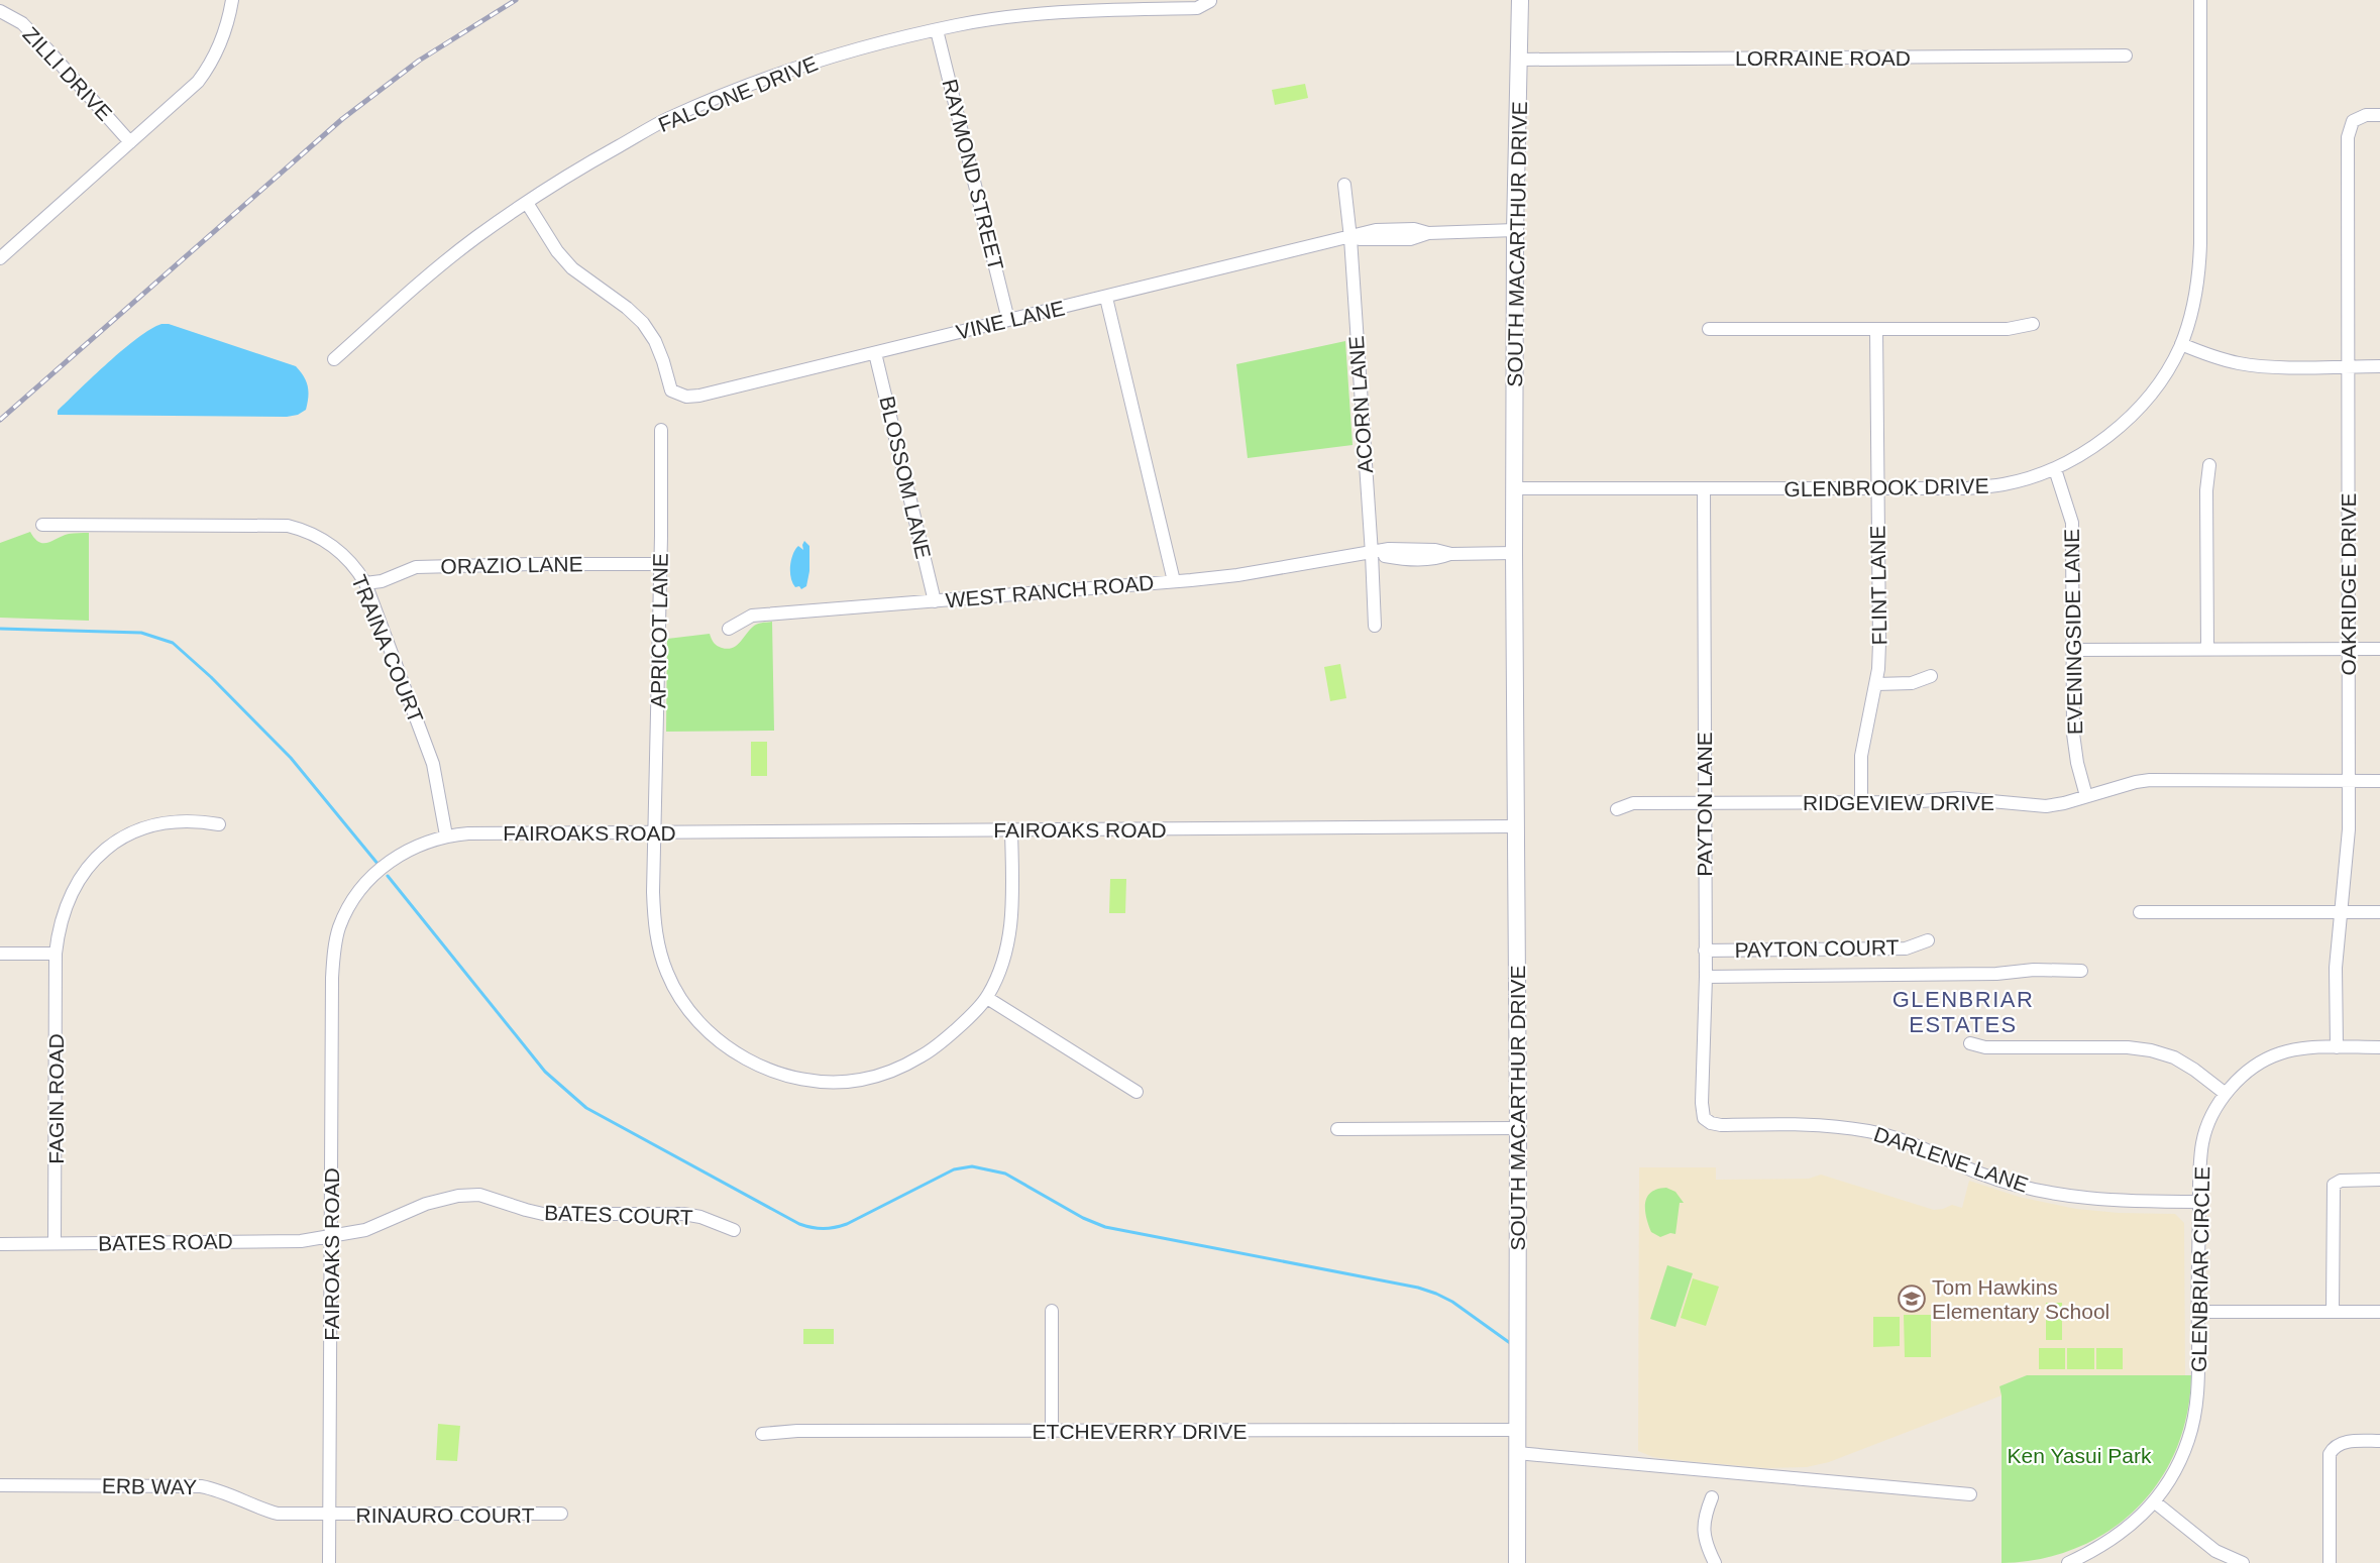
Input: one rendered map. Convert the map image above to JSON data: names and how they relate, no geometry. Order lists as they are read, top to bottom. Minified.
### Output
{"streets":{"street":["LORRAINE ROAD","ZILLI DRIVE","FALCONE DRIVE","RAYMOND STREET","SOUTH MACARTHUR DRIVE","VINE LANE","ACORN LANE","BLOSSOM LANE","GLENBROOK DRIVE","ORAZIO LANE","OAKRIDGE DRIVE","FLINT LANE","WEST RANCH ROAD","APRICOT LANE","EVENINGSIDE LANE","TRAINA COURT","RIDGEVIEW DRIVE","PAYTON LANE","FAIROAKS ROAD","PAYTON COURT","FAGIN ROAD","DARLENE LANE","BATES COURT","BATES ROAD","GLENBRIAR CIRCLE","ETCHEVERRY DRIVE","ERB WAY","RINAURO COURT"]},"crossings":[["LORRAINE ROAD","SOUTH MACARTHUR DRIVE"],["FALCONE DRIVE","RAYMOND STREET"],["FALCONE DRIVE","VINE LANE"],["RAYMOND STREET","VINE LANE"],["SOUTH MACARTHUR DRIVE","VINE LANE"],["SOUTH MACARTHUR DRIVE","GLENBROOK DRIVE"],["SOUTH MACARTHUR DRIVE","WEST RANCH ROAD"],["SOUTH MACARTHUR DRIVE","FAIROAKS ROAD"],["SOUTH MACARTHUR DRIVE","ETCHEVERRY DRIVE"],["VINE LANE","ACORN LANE"],["VINE LANE","BLOSSOM LANE"],["ACORN LANE","WEST RANCH ROAD"],["BLOSSOM LANE","WEST RANCH ROAD"],["GLENBROOK DRIVE","FLINT LANE"],["GLENBROOK DRIVE","EVENINGSIDE LANE"],["GLENBROOK DRIVE","PAYTON LANE"],["ORAZIO LANE","APRICOT LANE"],["ORAZIO LANE","TRAINA COURT"],["OAKRIDGE DRIVE","RIDGEVIEW DRIVE"],["OAKRIDGE DRIVE","GLENBRIAR CIRCLE"],["FLINT LANE","RIDGEVIEW DRIVE"],["APRICOT LANE","FAIROAKS ROAD"],["EVENINGSIDE LANE","RIDGEVIEW DRIVE"],["TRAINA COURT","FAIROAKS ROAD"],["RIDGEVIEW DRIVE","PAYTON LANE"],["PAYTON LANE","PAYTON COURT"],["PAYTON LANE","DARLENE LANE"],["FAIROAKS ROAD","BATES COURT"],["FAIROAKS ROAD","BATES ROAD"],["FAIROAKS ROAD","ERB WAY"],["FAIROAKS ROAD","RINAURO COURT"],["FAGIN ROAD","BATES ROAD"],["DARLENE LANE","GLENBRIAR CIRCLE"],["BATES COURT","BATES ROAD"],["ERB WAY","RINAURO COURT"]],"districts":["GLENBRIAR ESTATES"],"parks":["Ken Yasui Park"],"places":{"school or university":["Tom Hawkins Elementary School"]}}
